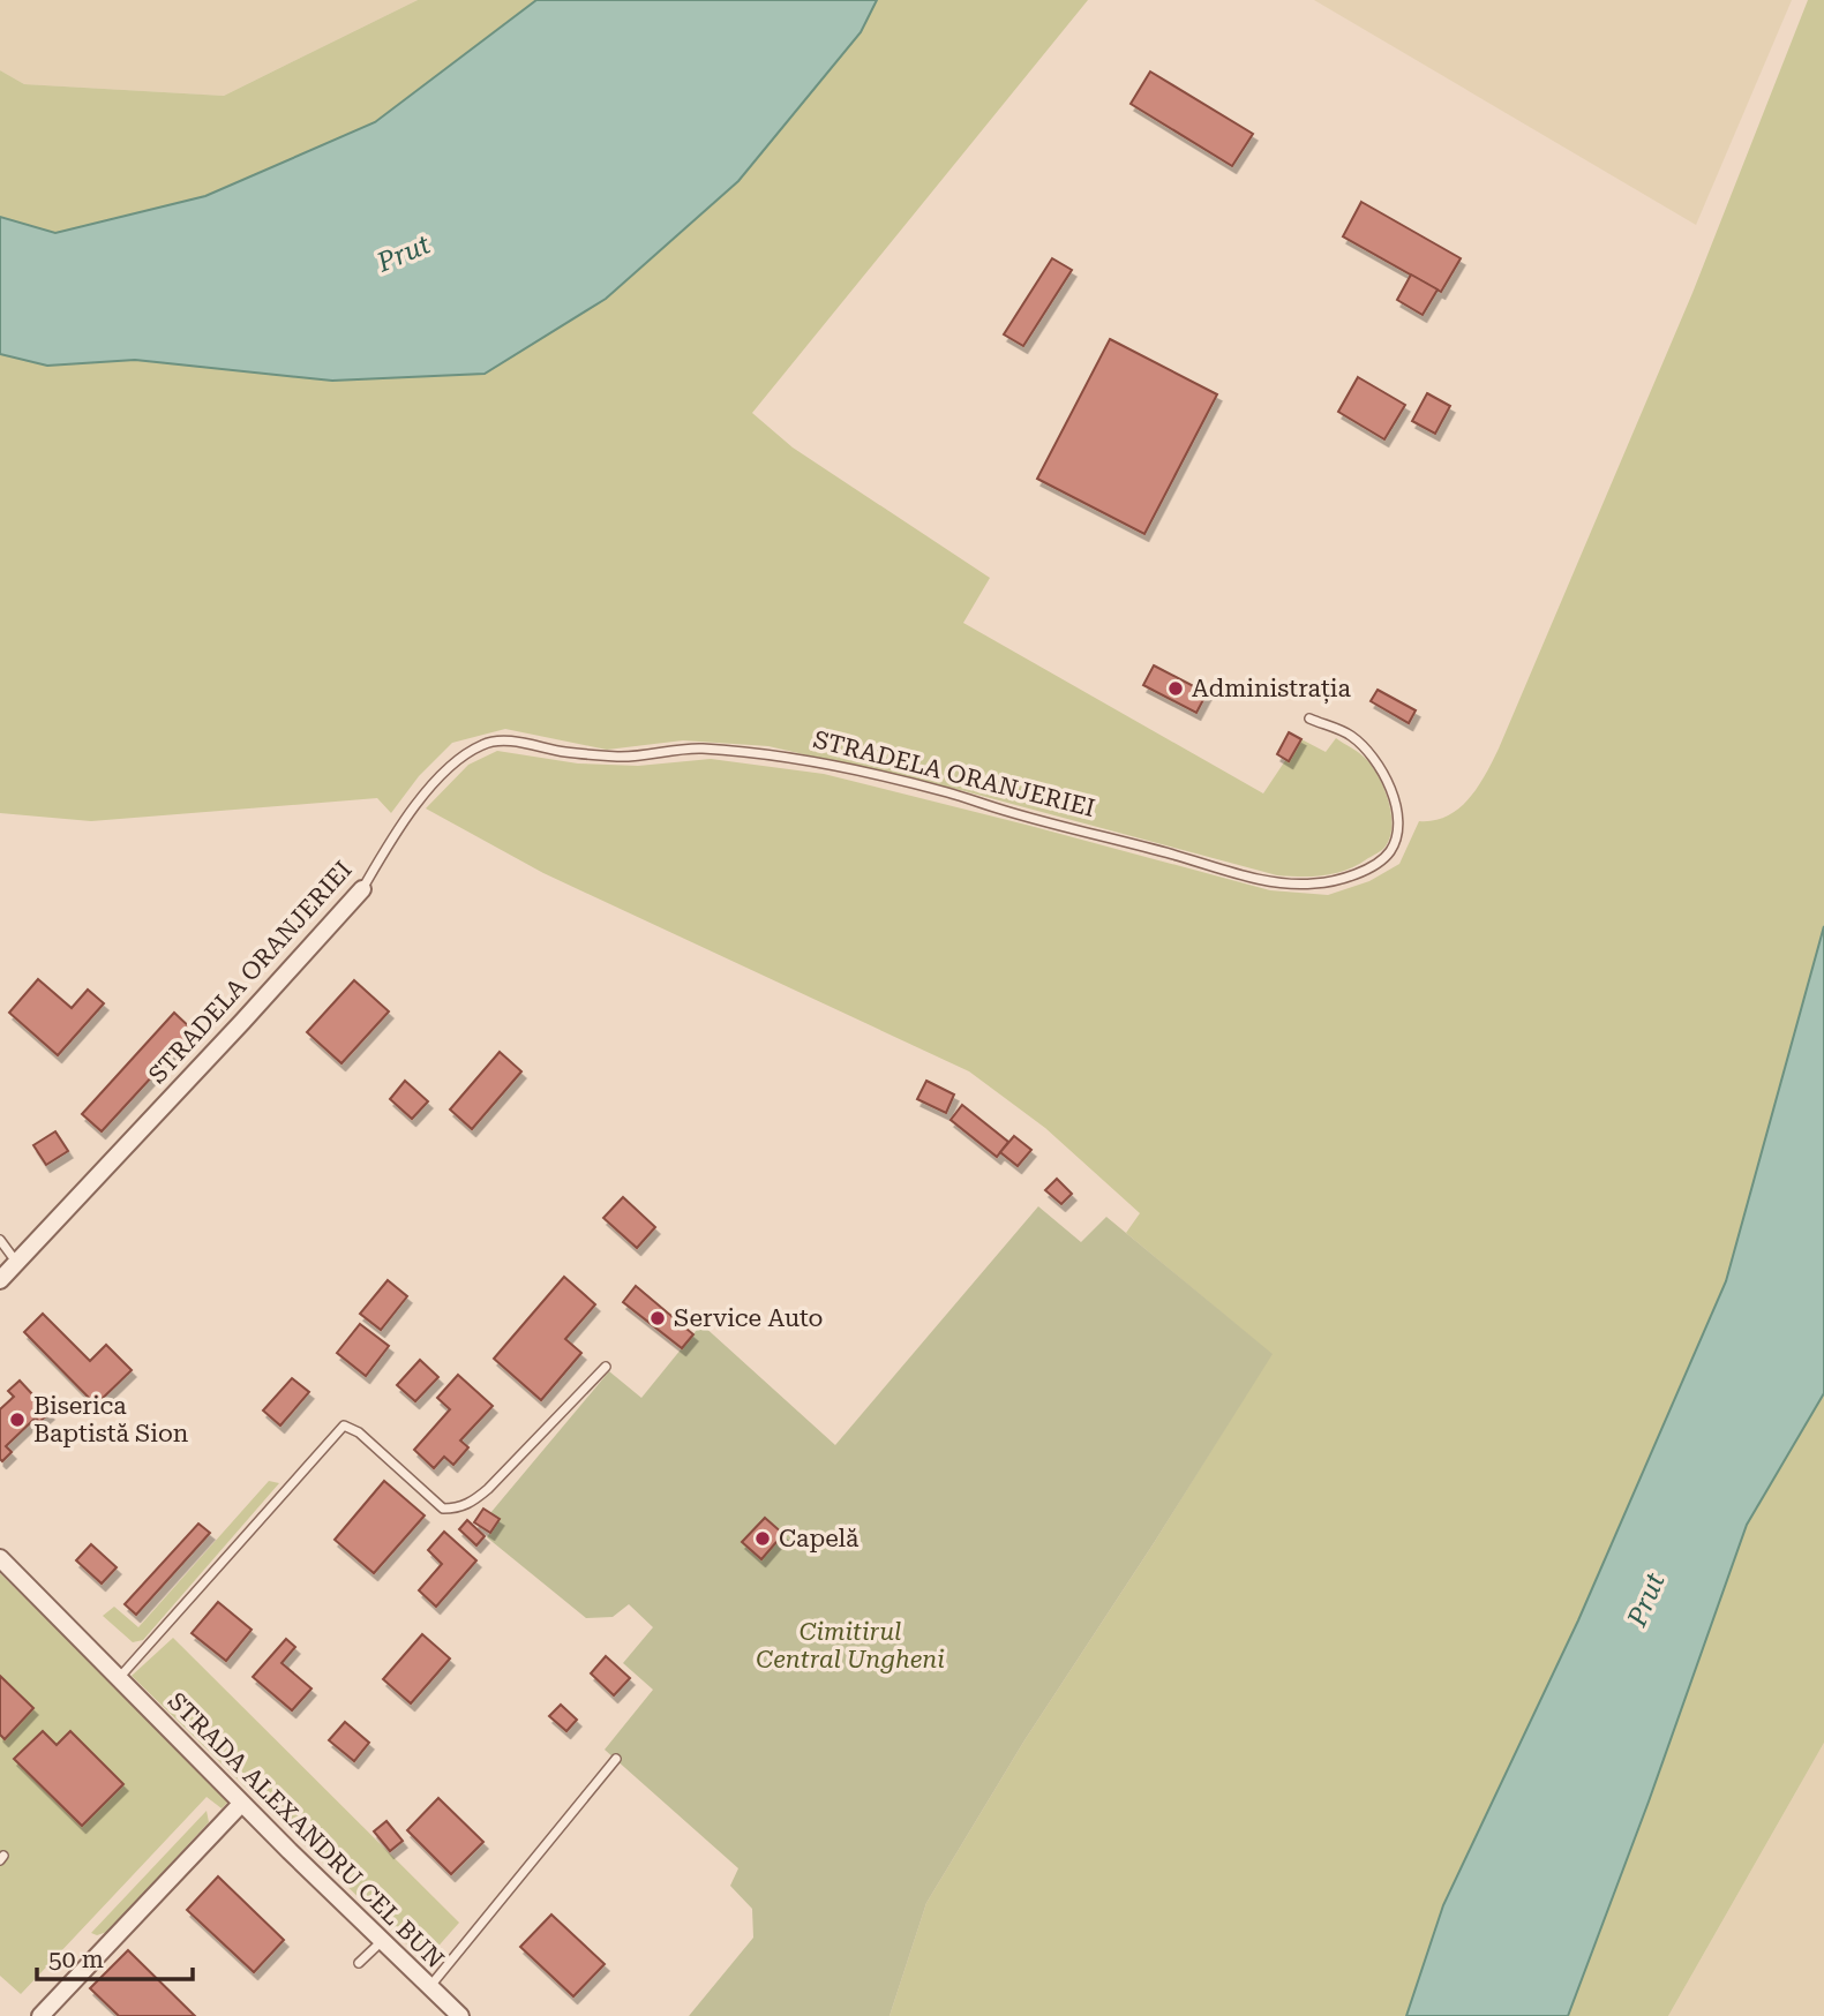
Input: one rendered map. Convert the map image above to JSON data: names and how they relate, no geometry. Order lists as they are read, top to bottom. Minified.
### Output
{"streets":{"street":["STRADELA ORANJERIEI","STRADA ALEXANDRU CEL BUN"]},"water":["Prut"],"parks":["Cimitirul Central Ungheni"],"places":["Administrația","Service Auto","Biserica Baptistă Sion","Capelă"],"scale_bar":"50 m"}
